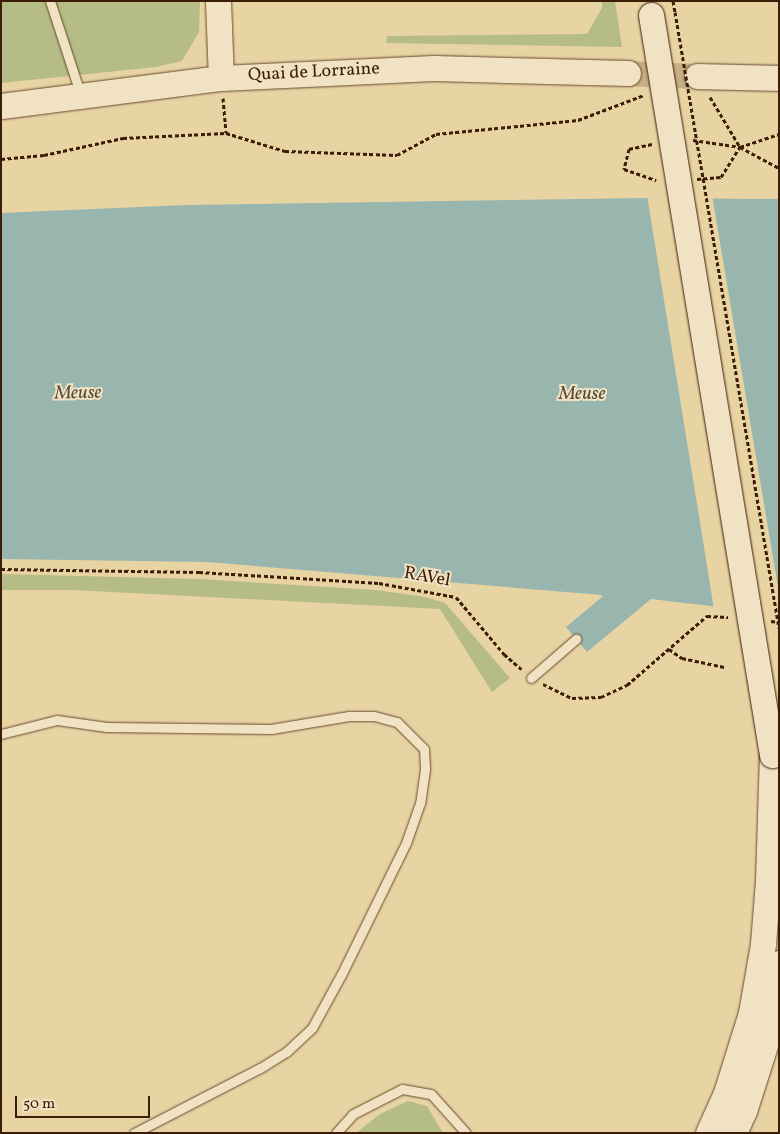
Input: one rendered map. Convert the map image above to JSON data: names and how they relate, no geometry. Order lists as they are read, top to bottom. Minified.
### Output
{"streets":{"main road":["Quai de Lorraine"],"path":["RAVel"]},"water":["Meuse"],"scale_bar":"50 m"}
